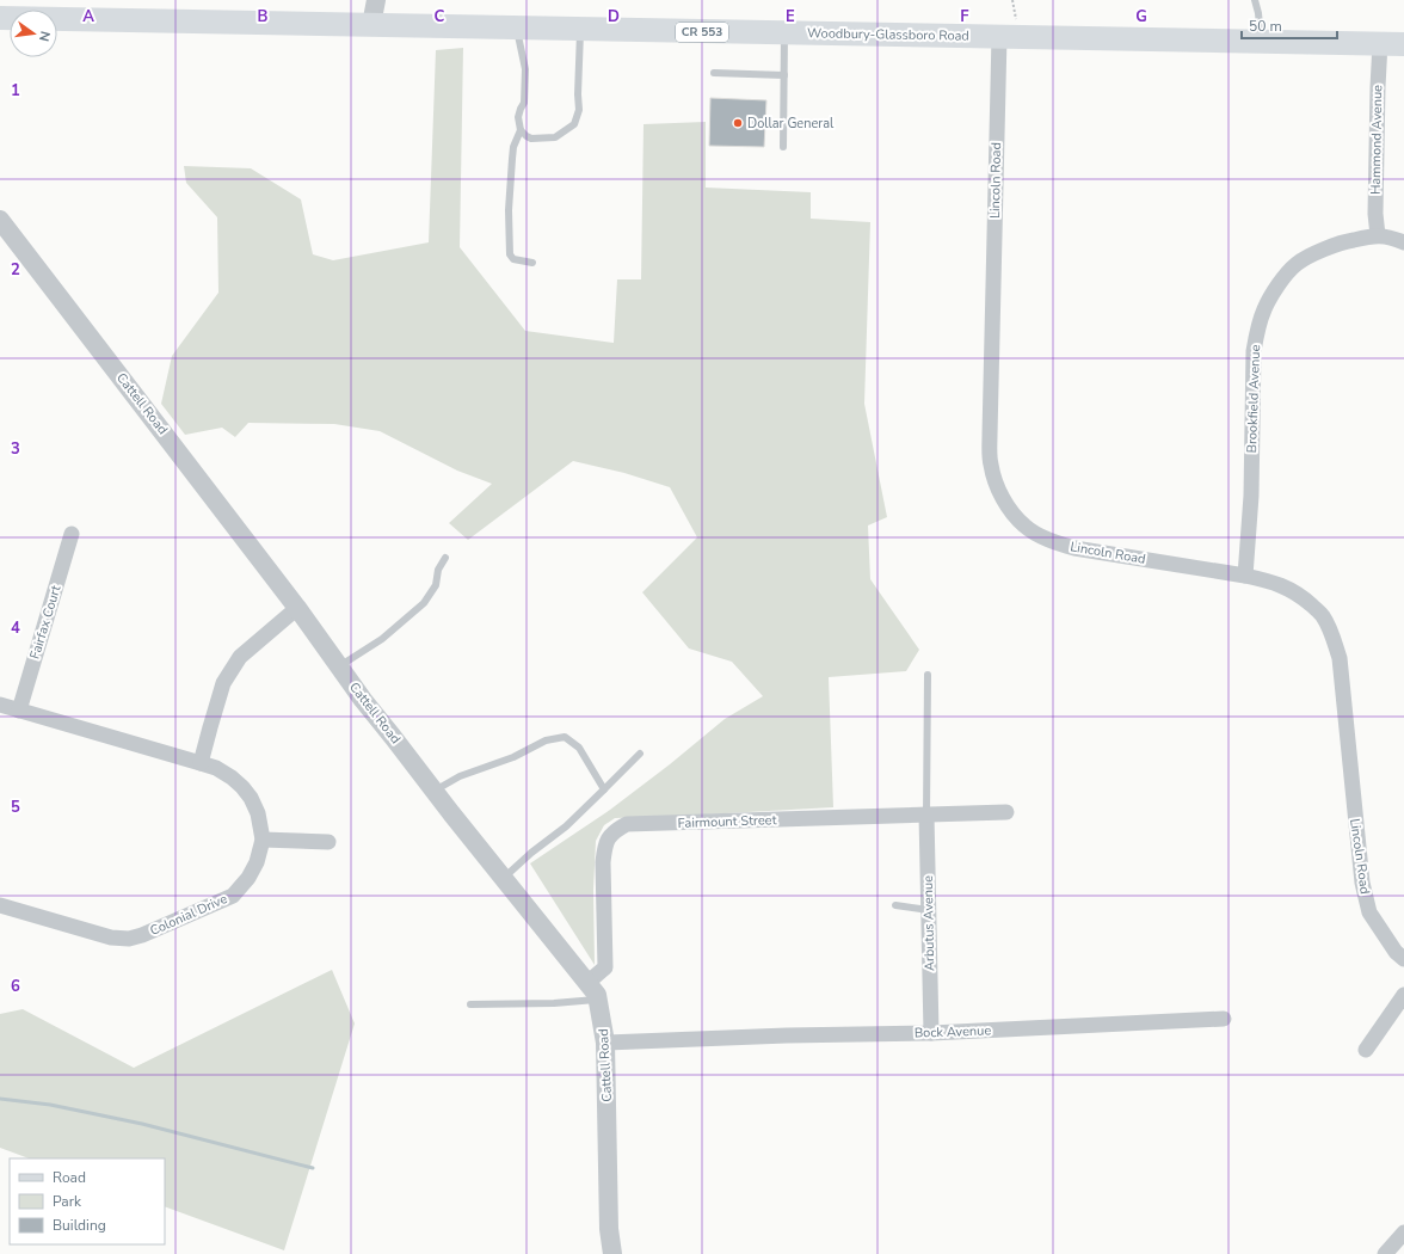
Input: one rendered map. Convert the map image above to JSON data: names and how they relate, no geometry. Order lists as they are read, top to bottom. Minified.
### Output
{"streets":{"main road":["CR 553","Woodbury-Glassboro Road"],"street":["Hammond Avenue","Lincoln Road","Brookfield Avenue","Cattell Road","Fairfax Court","Fairmount Street","Colonial Drive","Arbutus Avenue","Bock Avenue"]},"crossings":[["Woodbury-Glassboro Road","Hammond Avenue"],["Woodbury-Glassboro Road","Lincoln Road"],["Hammond Avenue","Brookfield Avenue"],["Lincoln Road","Brookfield Avenue"],["Cattell Road","Fairmount Street"],["Cattell Road","Bock Avenue"],["Fairfax Court","Colonial Drive"],["Fairmount Street","Arbutus Avenue"],["Arbutus Avenue","Bock Avenue"]],"places":["Dollar General"],"legend":["Road","Park","Building"],"scale_bar":"50 m","north":"right","grid":{"columns":["A","B","C","D","E","F","G"],"rows":["1","2","3","4","5","6"]}}
